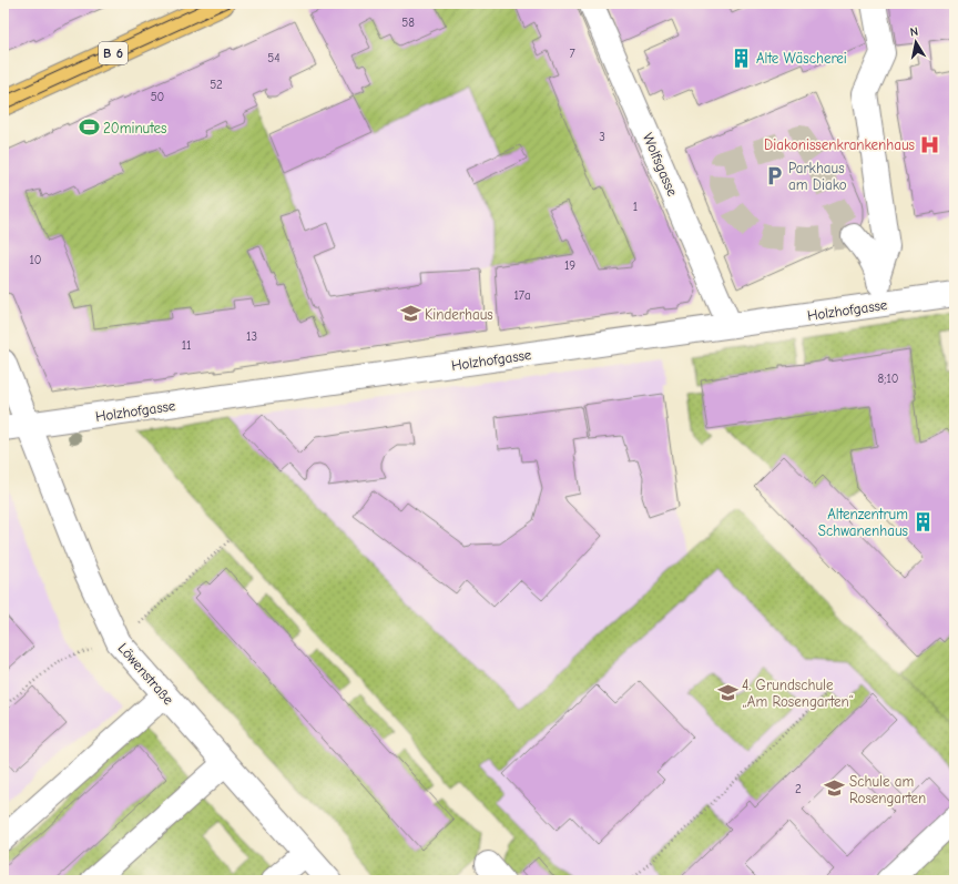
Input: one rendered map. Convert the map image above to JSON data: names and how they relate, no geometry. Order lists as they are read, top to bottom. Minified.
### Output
{"streets":{"main road":["B 6"],"street":["Wolfsgasse","Holzhofgasse","Löwenstraße"]},"crossings":[["Wolfsgasse","Holzhofgasse"],["Holzhofgasse","Löwenstraße"]],"places":{"building":["Alte Wäscherei","Altenzentrum Schwanenhaus"],"sports":["20minutes"],"hospital":["Diakonissenkrankenhaus"],"parking":["Parkhaus am Diako"],"school or university":["Kinderhaus","4. Grundschule „Am Rosengarten“","Schule am Rosengarten"]},"house_numbers":["58","7","54","52","50","3","1","10","19","17a","13","11","8;10","2"],"north":"top"}
